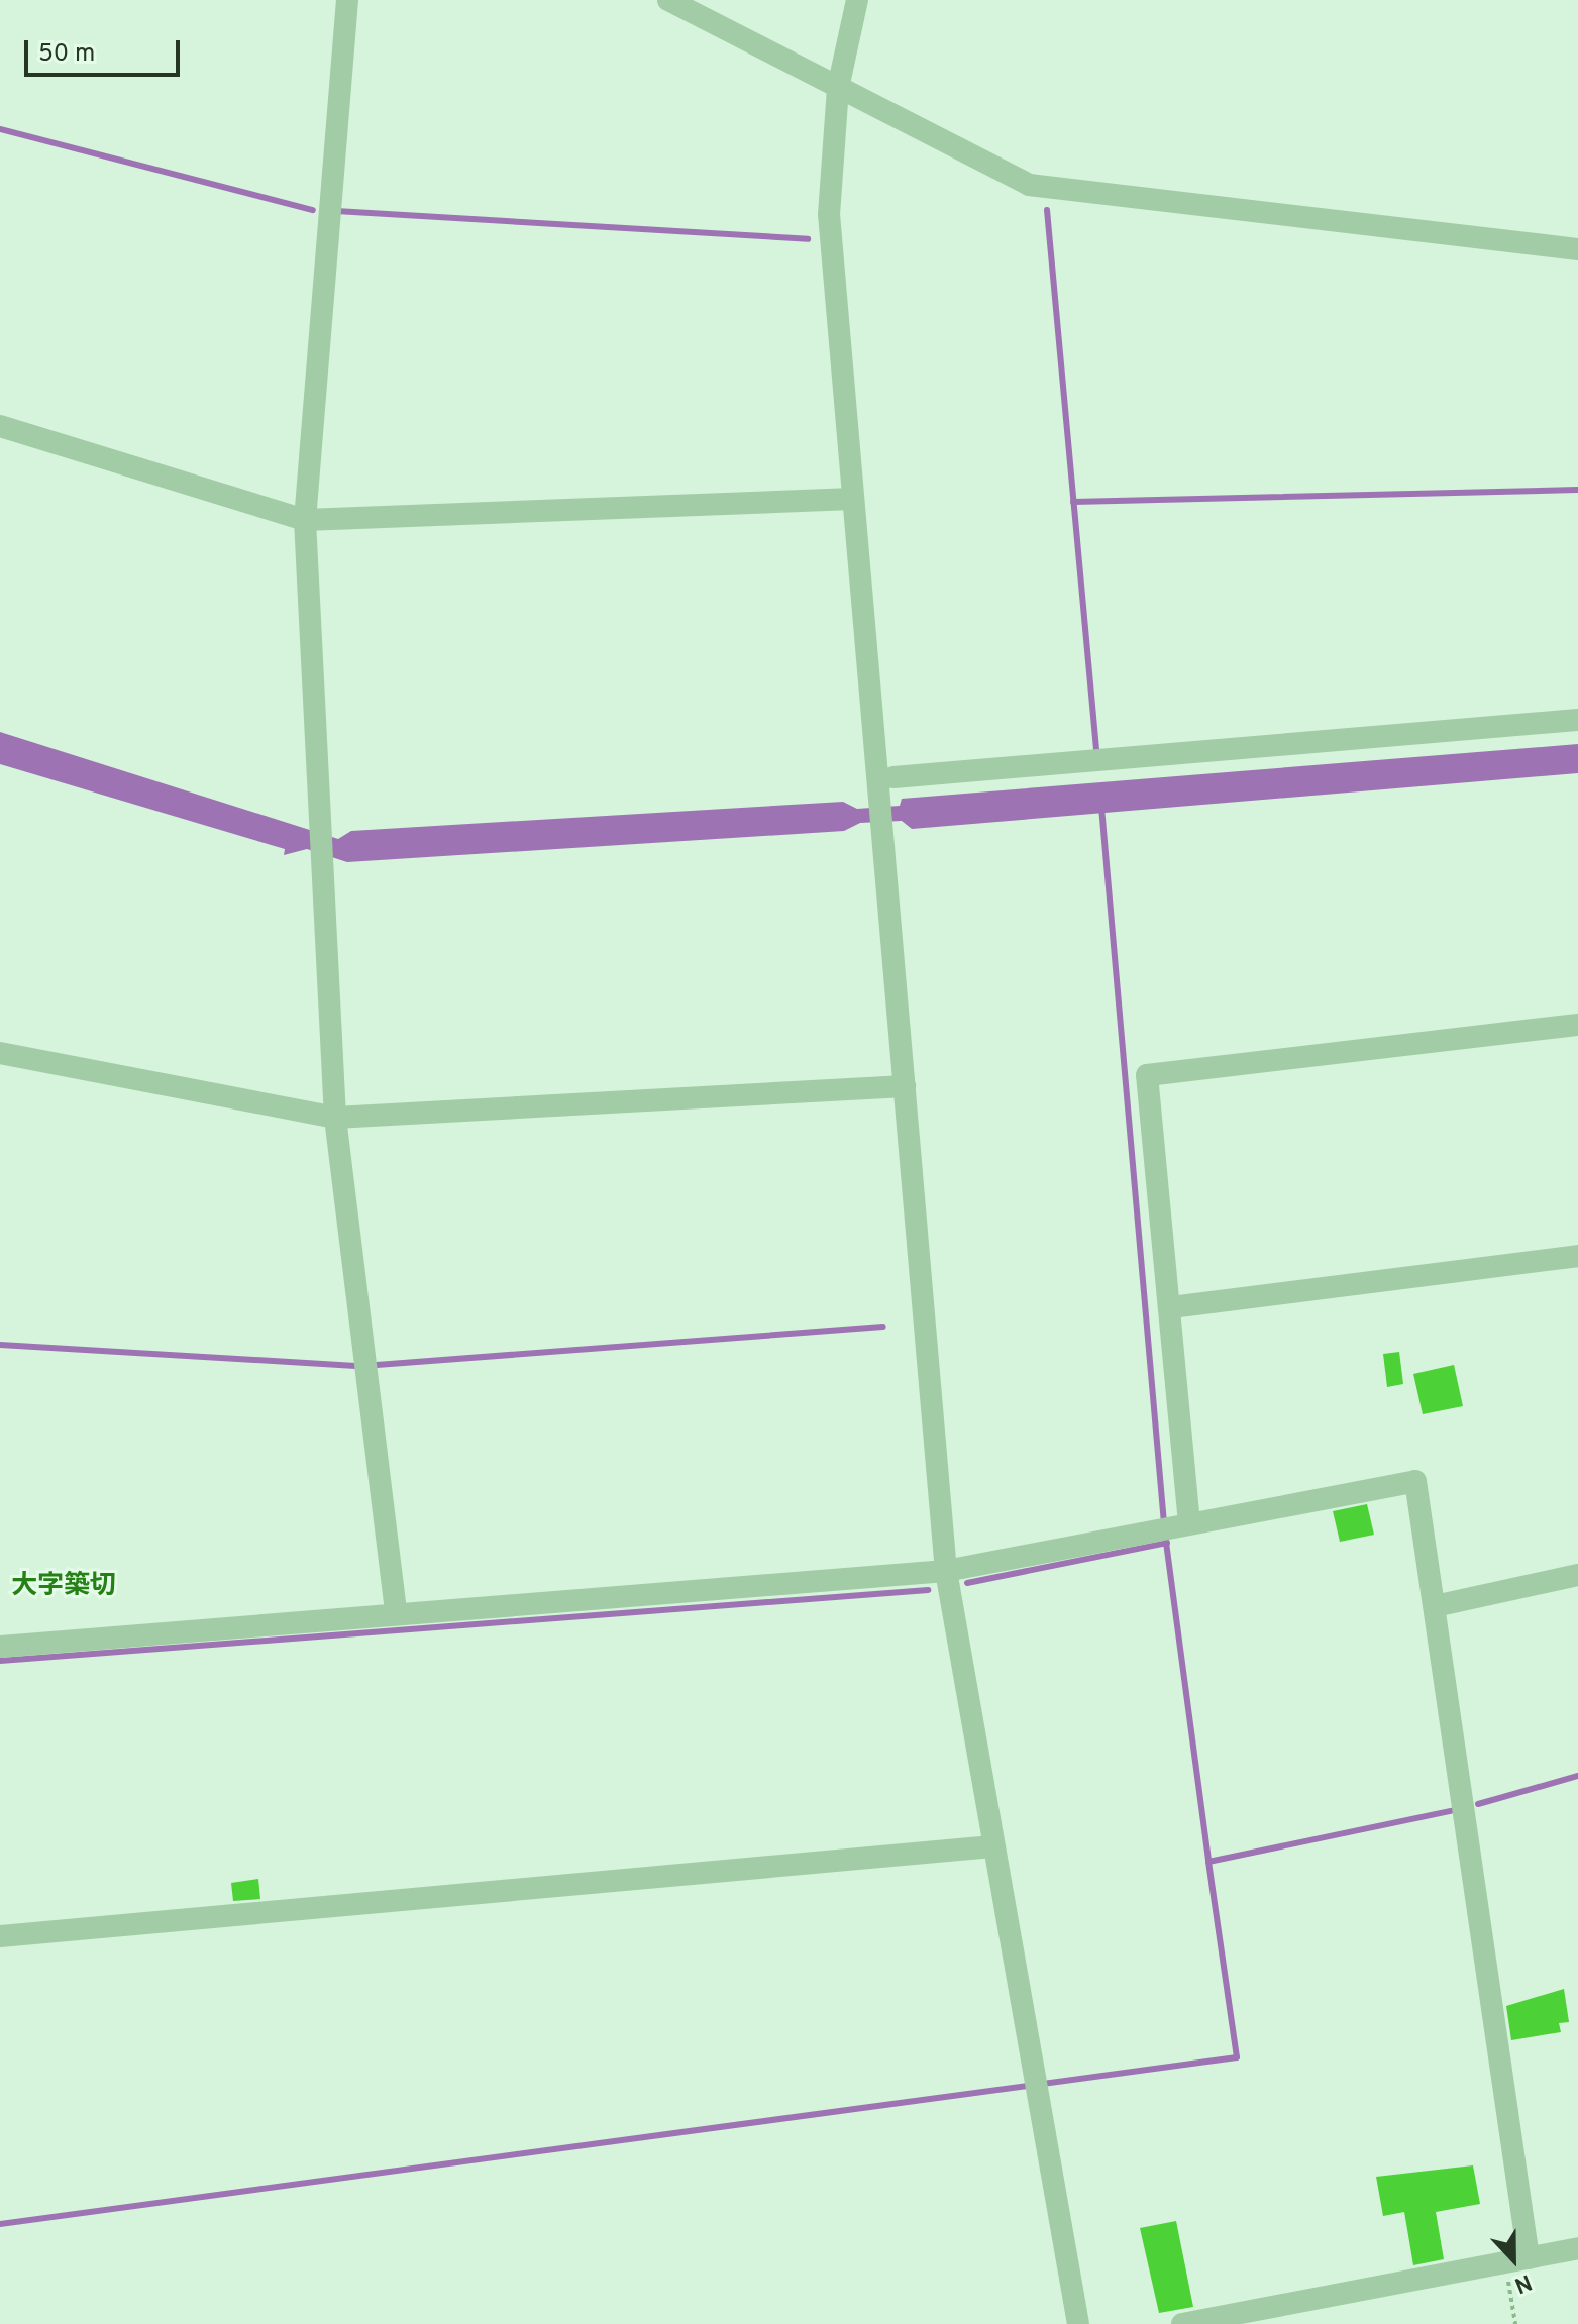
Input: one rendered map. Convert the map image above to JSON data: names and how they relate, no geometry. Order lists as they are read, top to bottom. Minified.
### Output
{"districts":["大字築切"],"scale_bar":"50 m","north":"bottom"}
